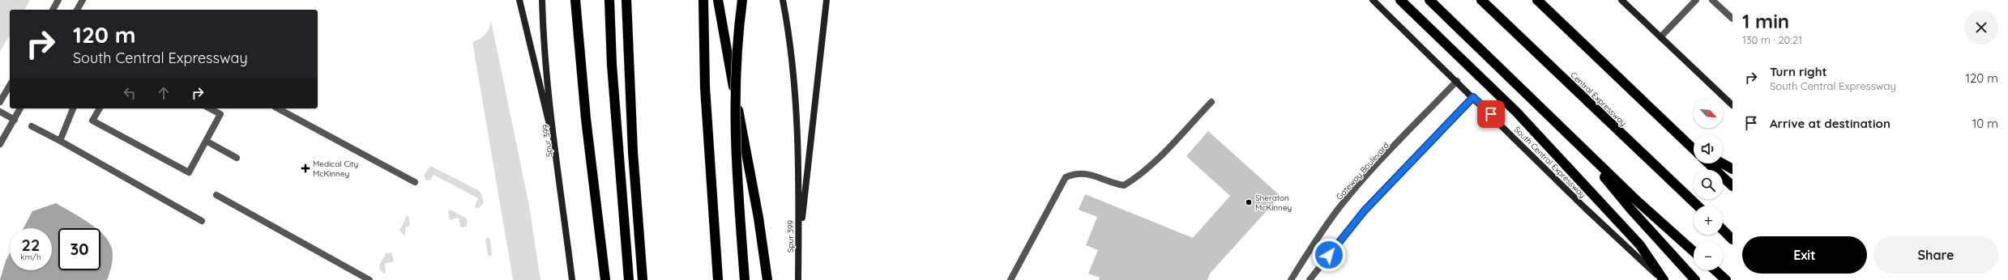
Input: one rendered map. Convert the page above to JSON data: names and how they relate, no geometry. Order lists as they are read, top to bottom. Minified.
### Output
{"streets":{"highway":["Central Expressway"],"main road":["Spur 399","South Central Expressway"],"street":["Gateway Boulevard"]},"crossings":[["South Central Expressway","Gateway Boulevard"]],"places":{"health":["Medical City McKinney"],"other":["Sheraton McKinney"]},"north":"bottom right","page":{"heading":["1 min","130 m · 20:21"],"turn":["120 m","South Central Expressway"],"list":[{"name":"Turn right","note":"South Central Expressway","value":"120 m"},{"name":"Arrive at destination","value":"10 m"}],"map_buttons":["+","−"],"speed":"22 km/h","limit":"30","buttons":["Exit","Share"]}}
